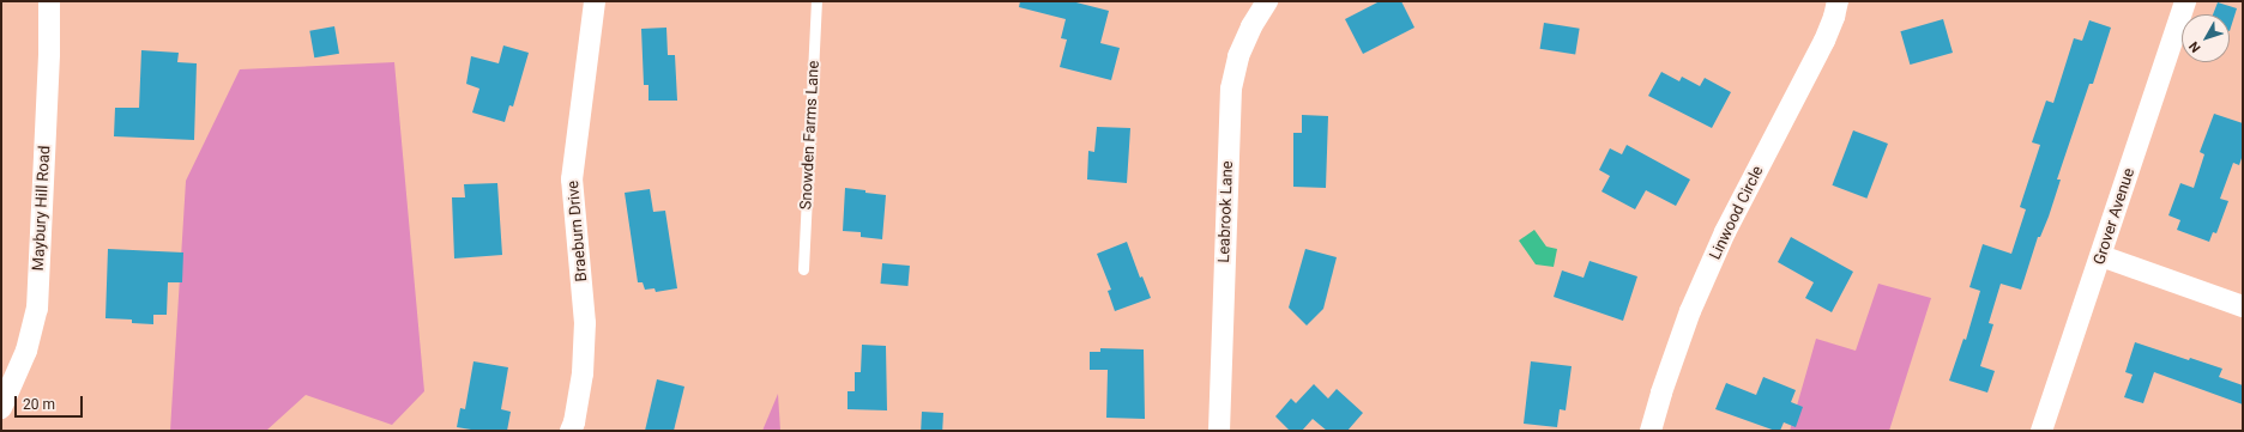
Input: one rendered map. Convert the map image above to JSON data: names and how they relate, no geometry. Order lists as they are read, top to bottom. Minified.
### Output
{"streets":{"street":["Maybury Hill Road","Leabrook Lane","Linwood Circle","Grover Avenue","Braeburn Drive"],"lane":["Snowden Farms Lane"]},"scale_bar":"20 m","north":"bottom left"}
